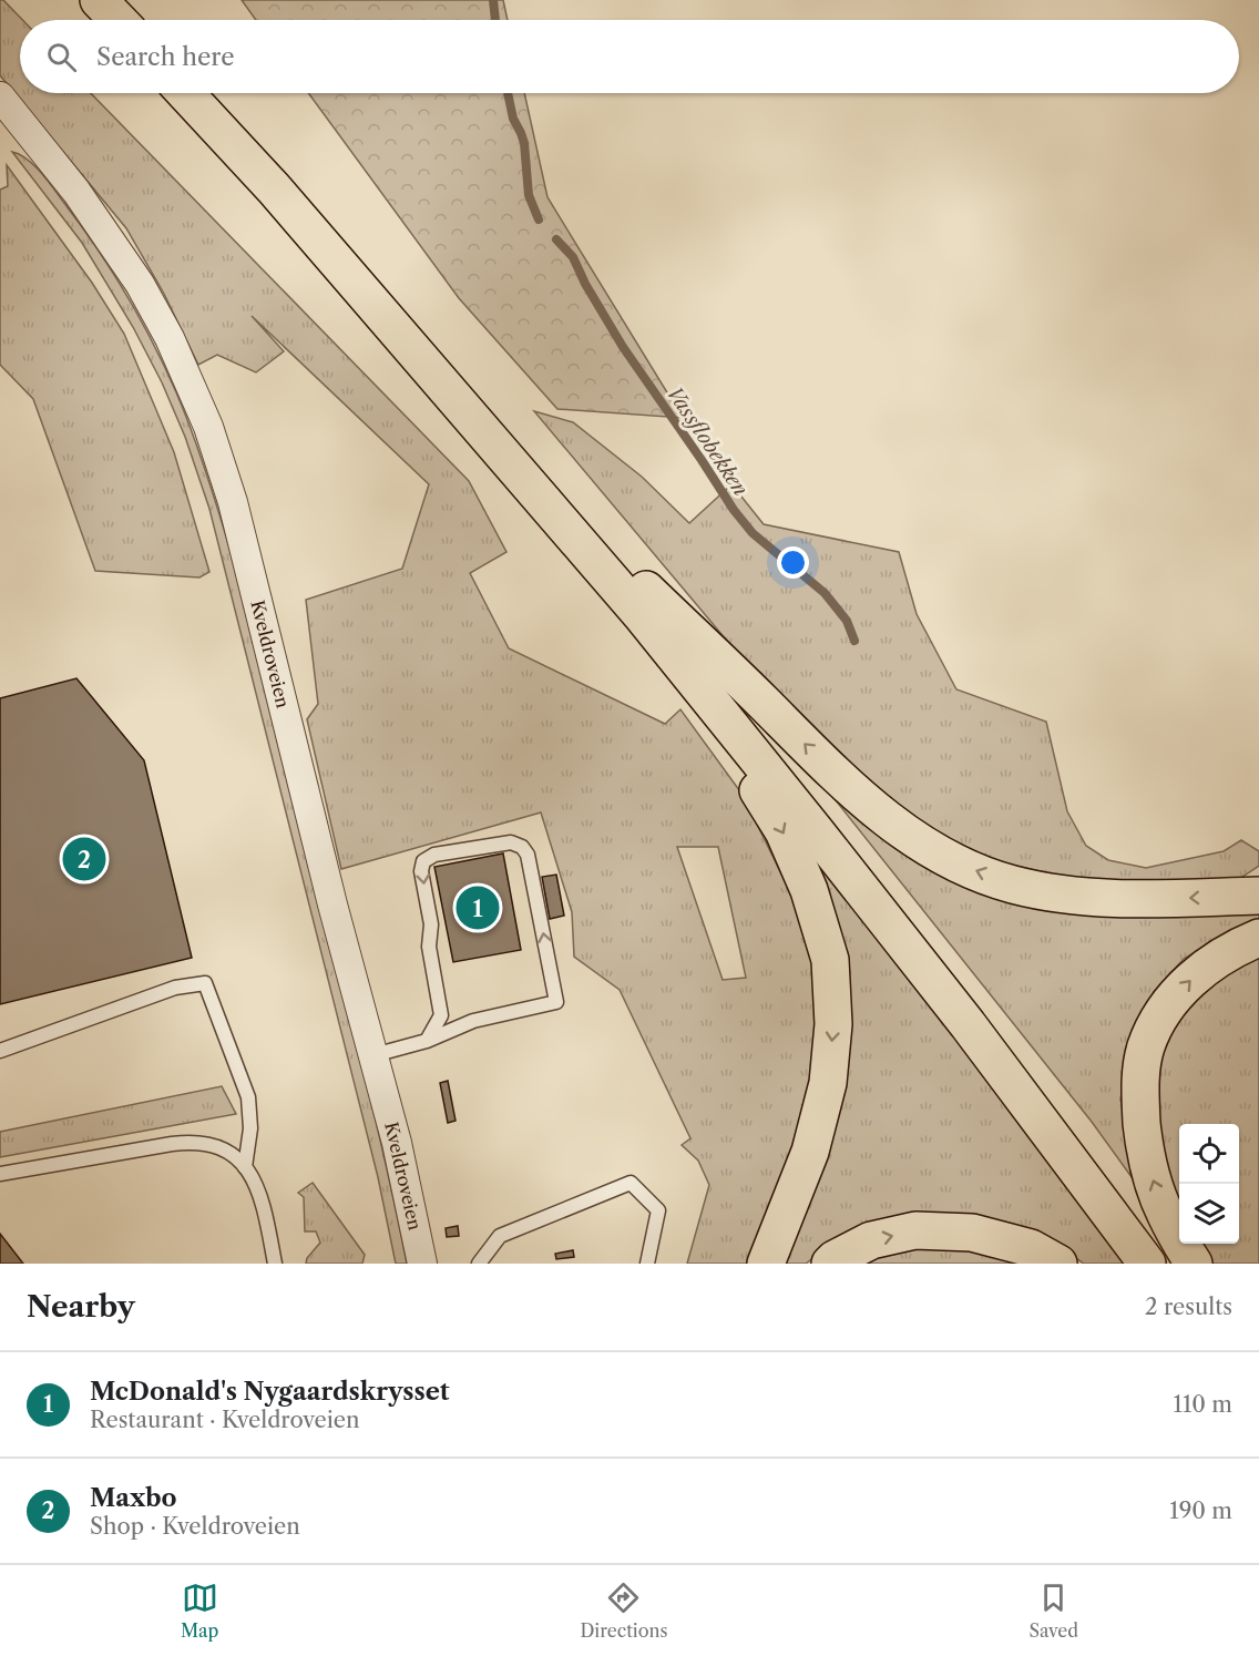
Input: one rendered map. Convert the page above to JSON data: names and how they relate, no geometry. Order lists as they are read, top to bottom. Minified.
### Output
{"streets":{"street":["Kveldroveien"]},"water":["Vassflobekken"],"page":{"search":"Search here","pins":["2","1"],"heading":["Nearby","2 results"],"list":[{"mark":"1","name":"McDonald's Nygaardskrysset","note":"Restaurant · Kveldroveien","value":"110 m"},{"mark":"2","name":"Maxbo","note":"Shop · Kveldroveien","value":"190 m"}],"nav":["Map","Directions","Saved"]}}
